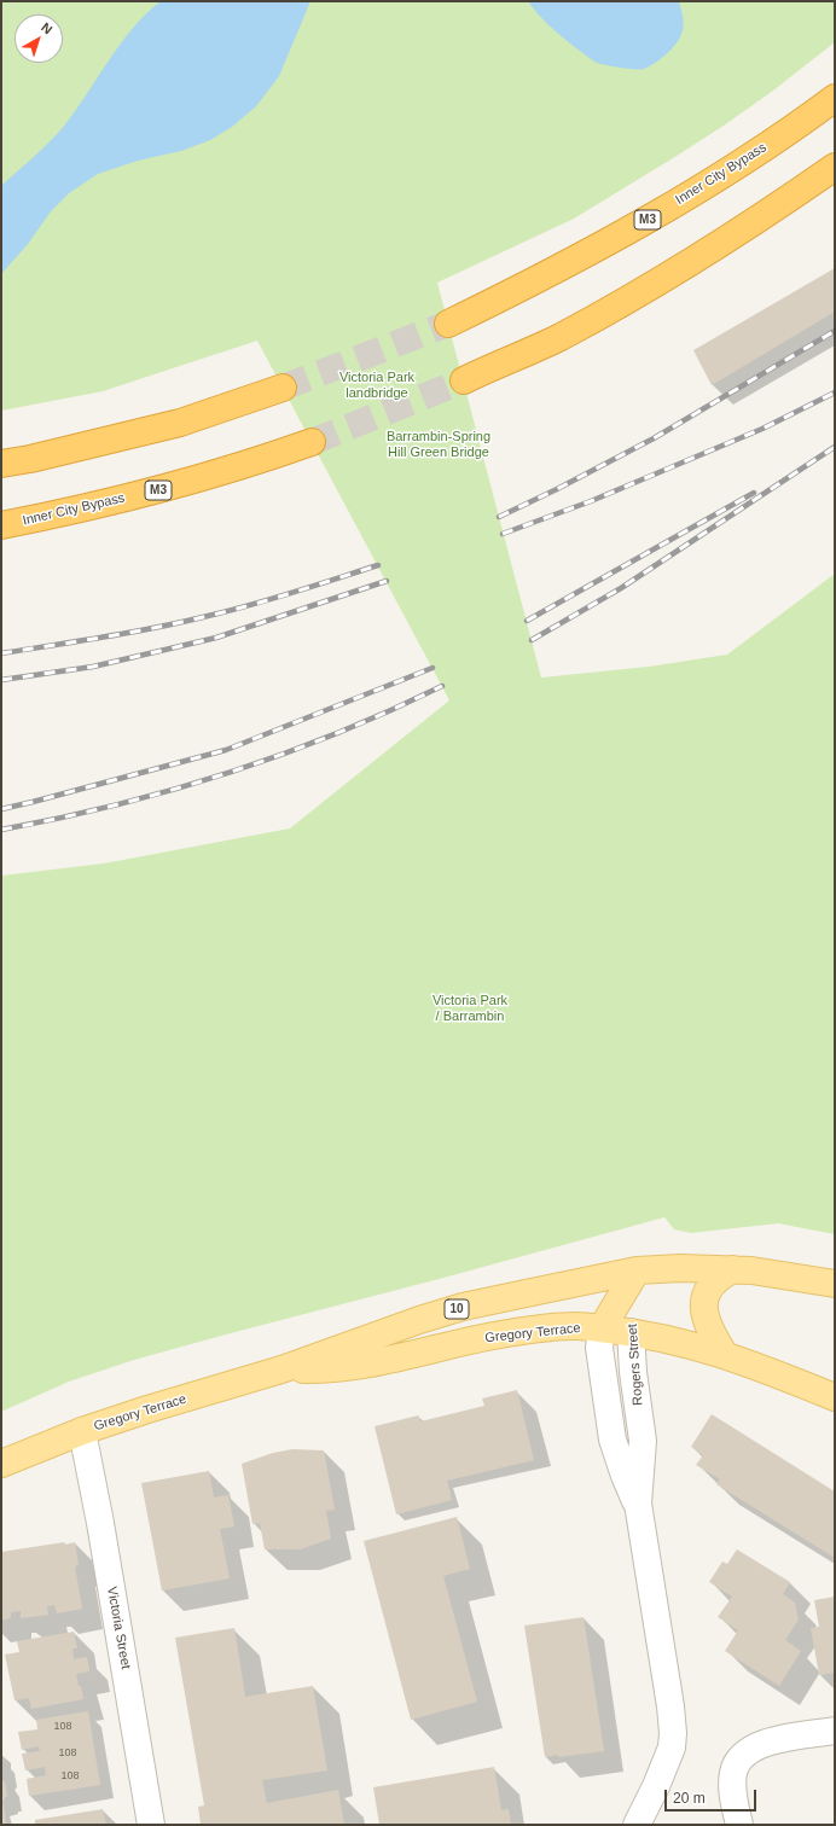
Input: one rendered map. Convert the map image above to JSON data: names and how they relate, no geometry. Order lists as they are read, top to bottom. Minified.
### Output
{"streets":{"highway":["Inner City Bypass","M3"],"main road":["10","Gregory Terrace","Rogers Street"],"street":["Victoria Street"]},"crossings":[["Gregory Terrace","Rogers Street"],["Gregory Terrace","Victoria Street"]],"parks":["Victoria Park landbridge","Barrambin-Spring Hill Green Bridge","Victoria Park / Barrambin"],"house_numbers":["108","108","108"],"scale_bar":"20 m","north":"top right"}
